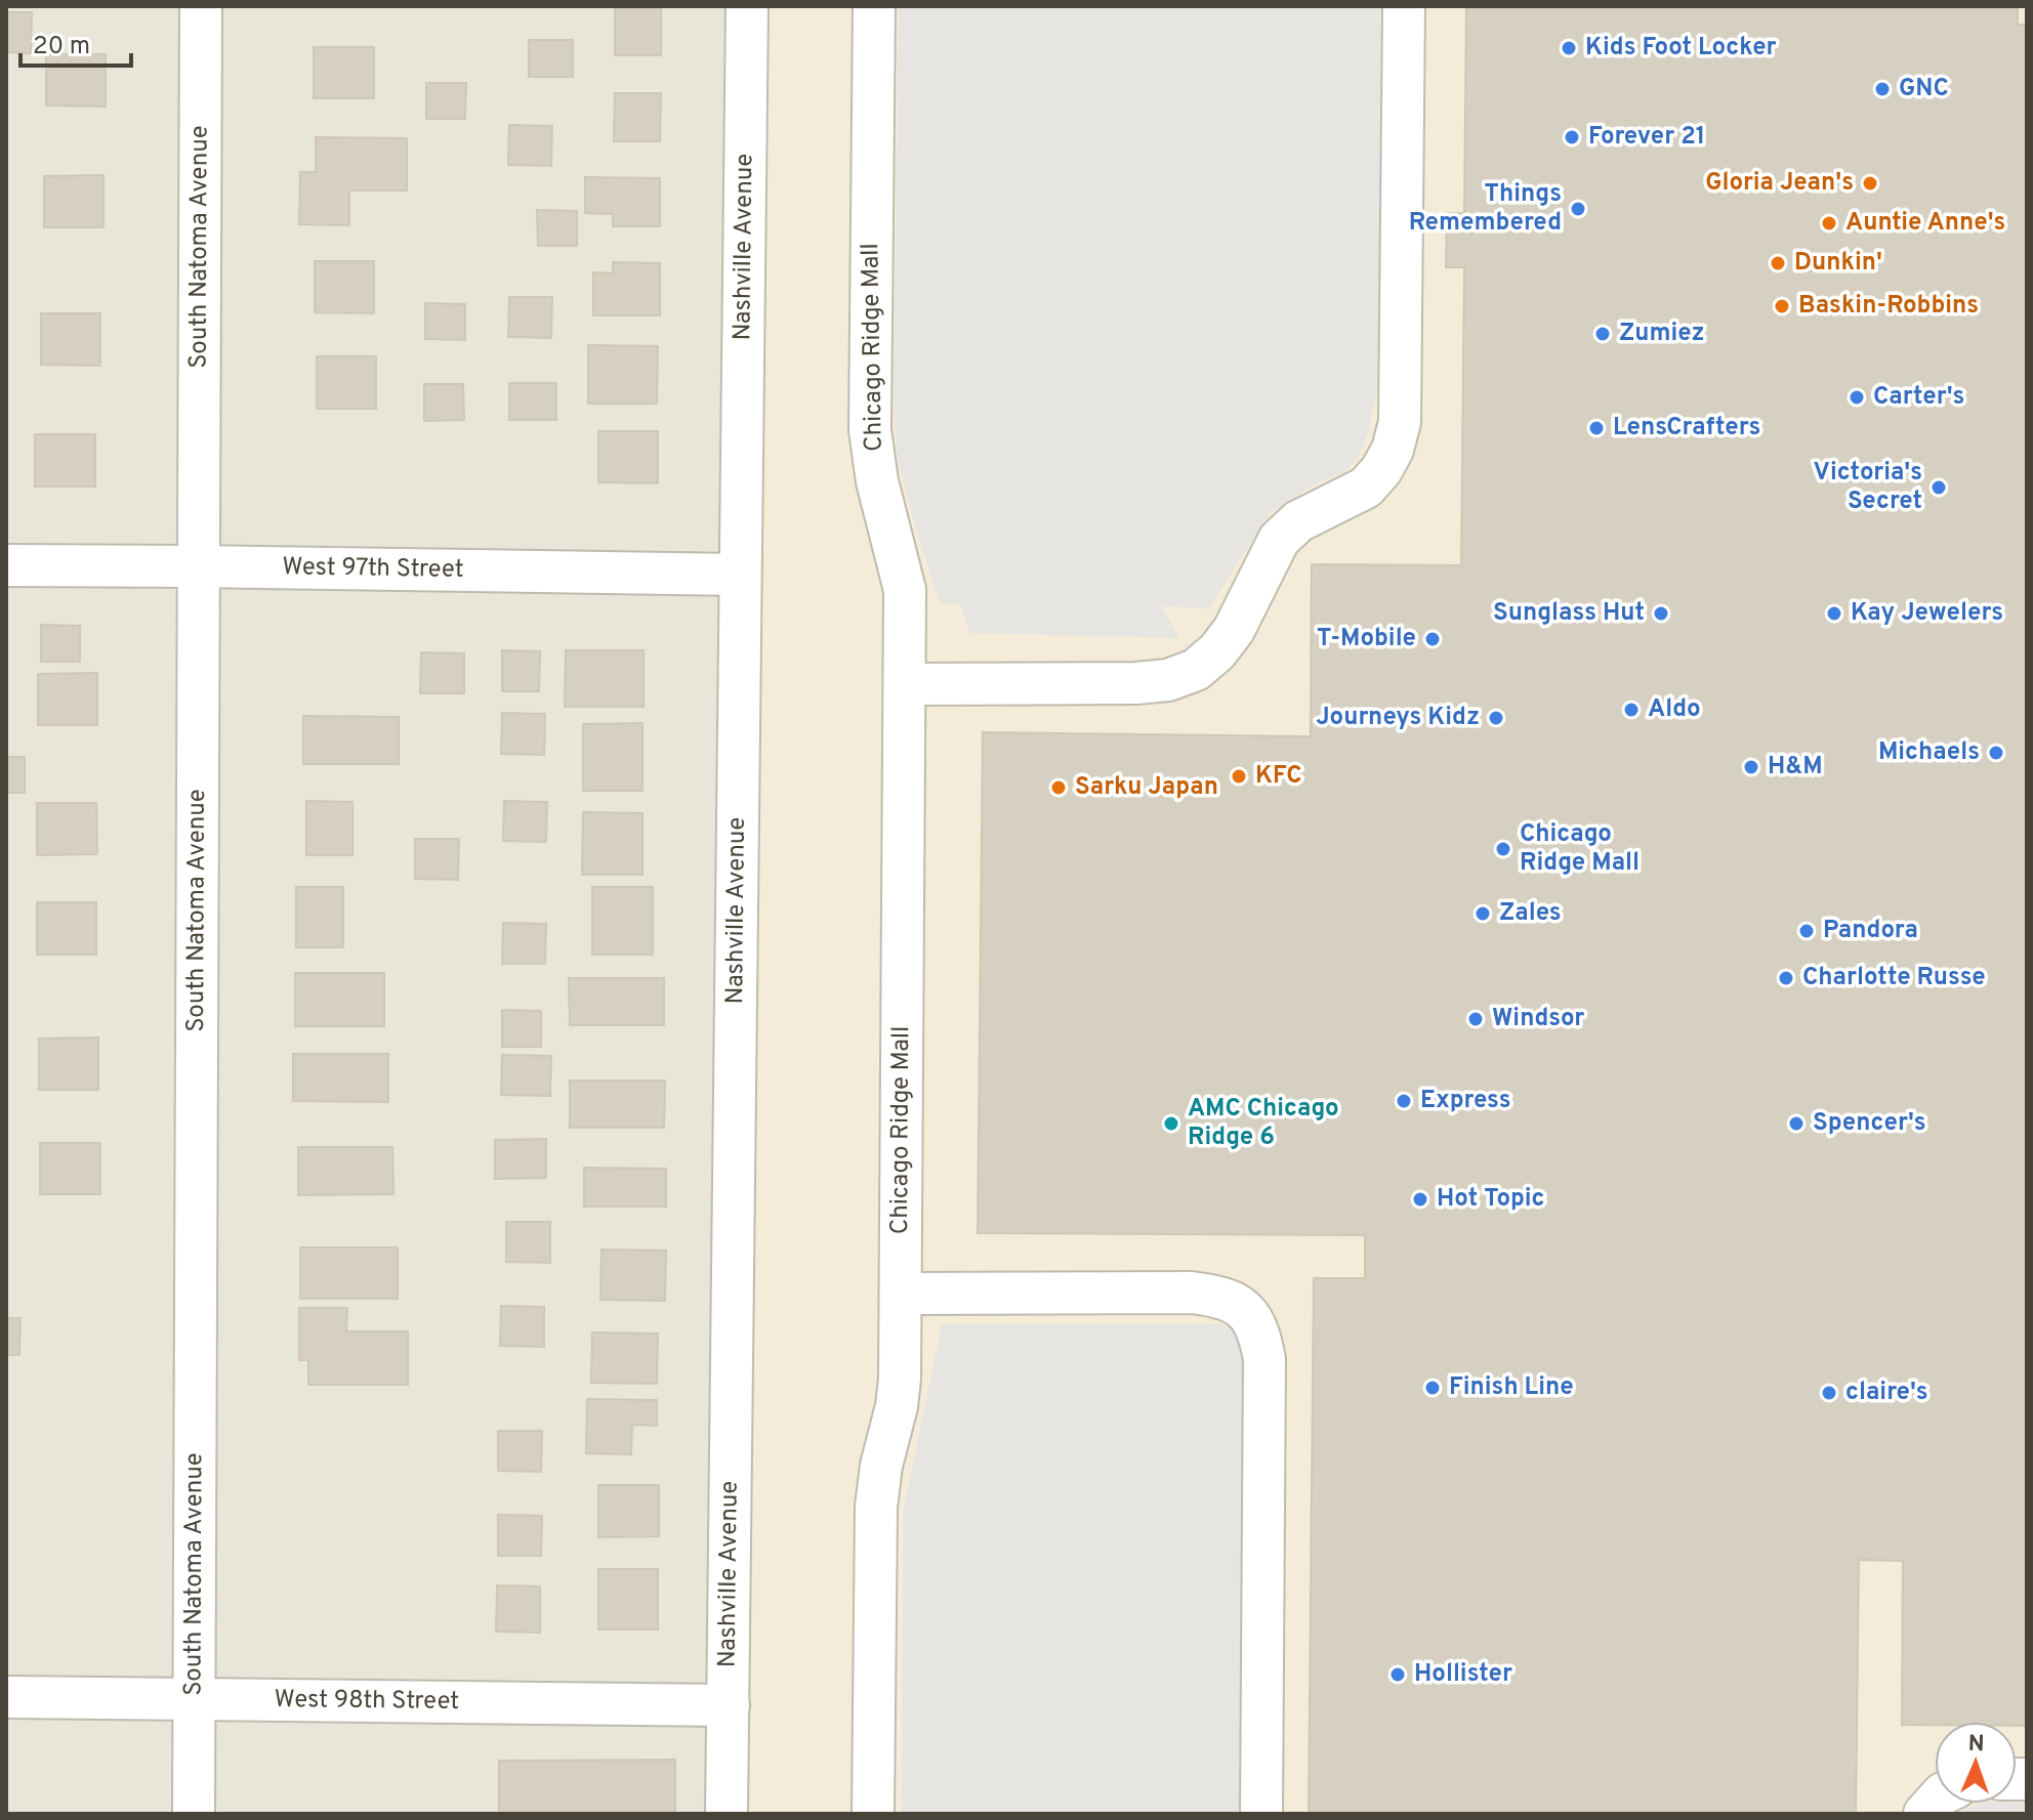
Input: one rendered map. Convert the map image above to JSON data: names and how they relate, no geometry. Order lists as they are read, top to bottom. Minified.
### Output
{"streets":{"street":["South Natoma Avenue","Nashville Avenue","Chicago Ridge Mall","West 97th Street","West 98th Street"]},"crossings":[["South Natoma Avenue","West 97th Street"],["South Natoma Avenue","West 98th Street"],["Nashville Avenue","West 97th Street"],["Nashville Avenue","West 98th Street"]],"places":["Kids Foot Locker","GNC","Forever 21","Gloria Jean's","Things Remembered","Auntie Anne's","Dunkin'","Baskin-Robbins","Zumiez","Carter's","LensCrafters","Victoria's Secret","Sunglass Hut","Kay Jewelers","T-Mobile","Aldo","Journeys Kidz","Michaels","H&M","KFC","Sarku Japan","Chicago Ridge Mall","Zales","Pandora","Charlotte Russe","Windsor","Express","AMC Chicago Ridge 6","Spencer's","Hot Topic","Finish Line","claire's","Hollister"],"scale_bar":"20 m","north":"top"}
